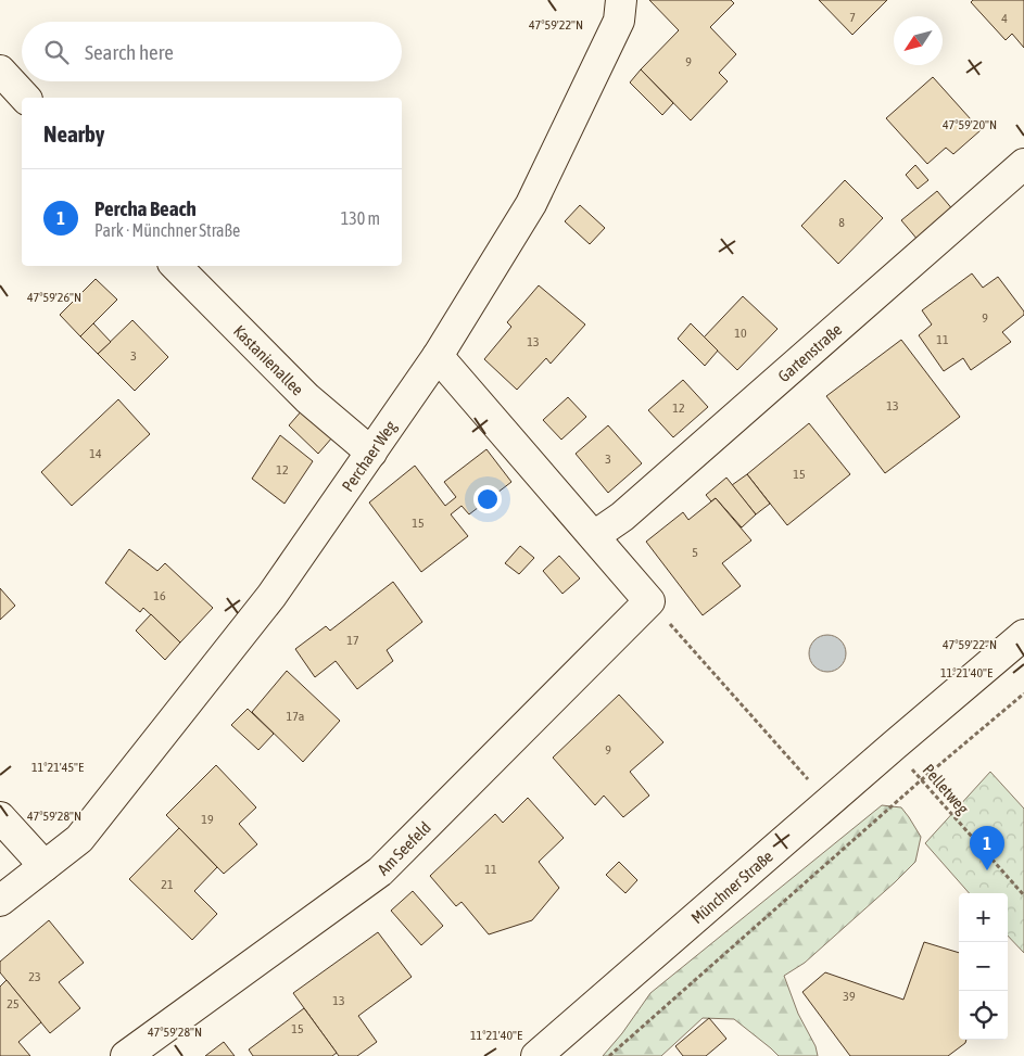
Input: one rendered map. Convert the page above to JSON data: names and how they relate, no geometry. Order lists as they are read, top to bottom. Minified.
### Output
{"streets":{"street":["Gartenstraße","Kastanienallee","Perchaer Weg","Am Seefeld","Münchner Straße"],"path":["Pelletweg"]},"crossings":[["Kastanienallee","Perchaer Weg"],["Pelletweg","Münchner Straße"]],"house_numbers":["7","4","9","8","9","10","11","13","3","13","12","14","3","12","15","15","5","16","17","17a","9","19","11","21","23","39","13","25","15"],"north":"bottom left","page":{"search":"Search here","heading":"Nearby","list":[{"mark":"1","name":"Percha Beach","note":"Park · Münchner Straße","value":"130 m"}],"pins":"1","map_buttons":["+","−"]},"coordinates":["47°59'22\"N","47°59'20\"N","47°59'26\"N","11°21'40\"E","11°21'45\"E","47°59'28\"N"]}
